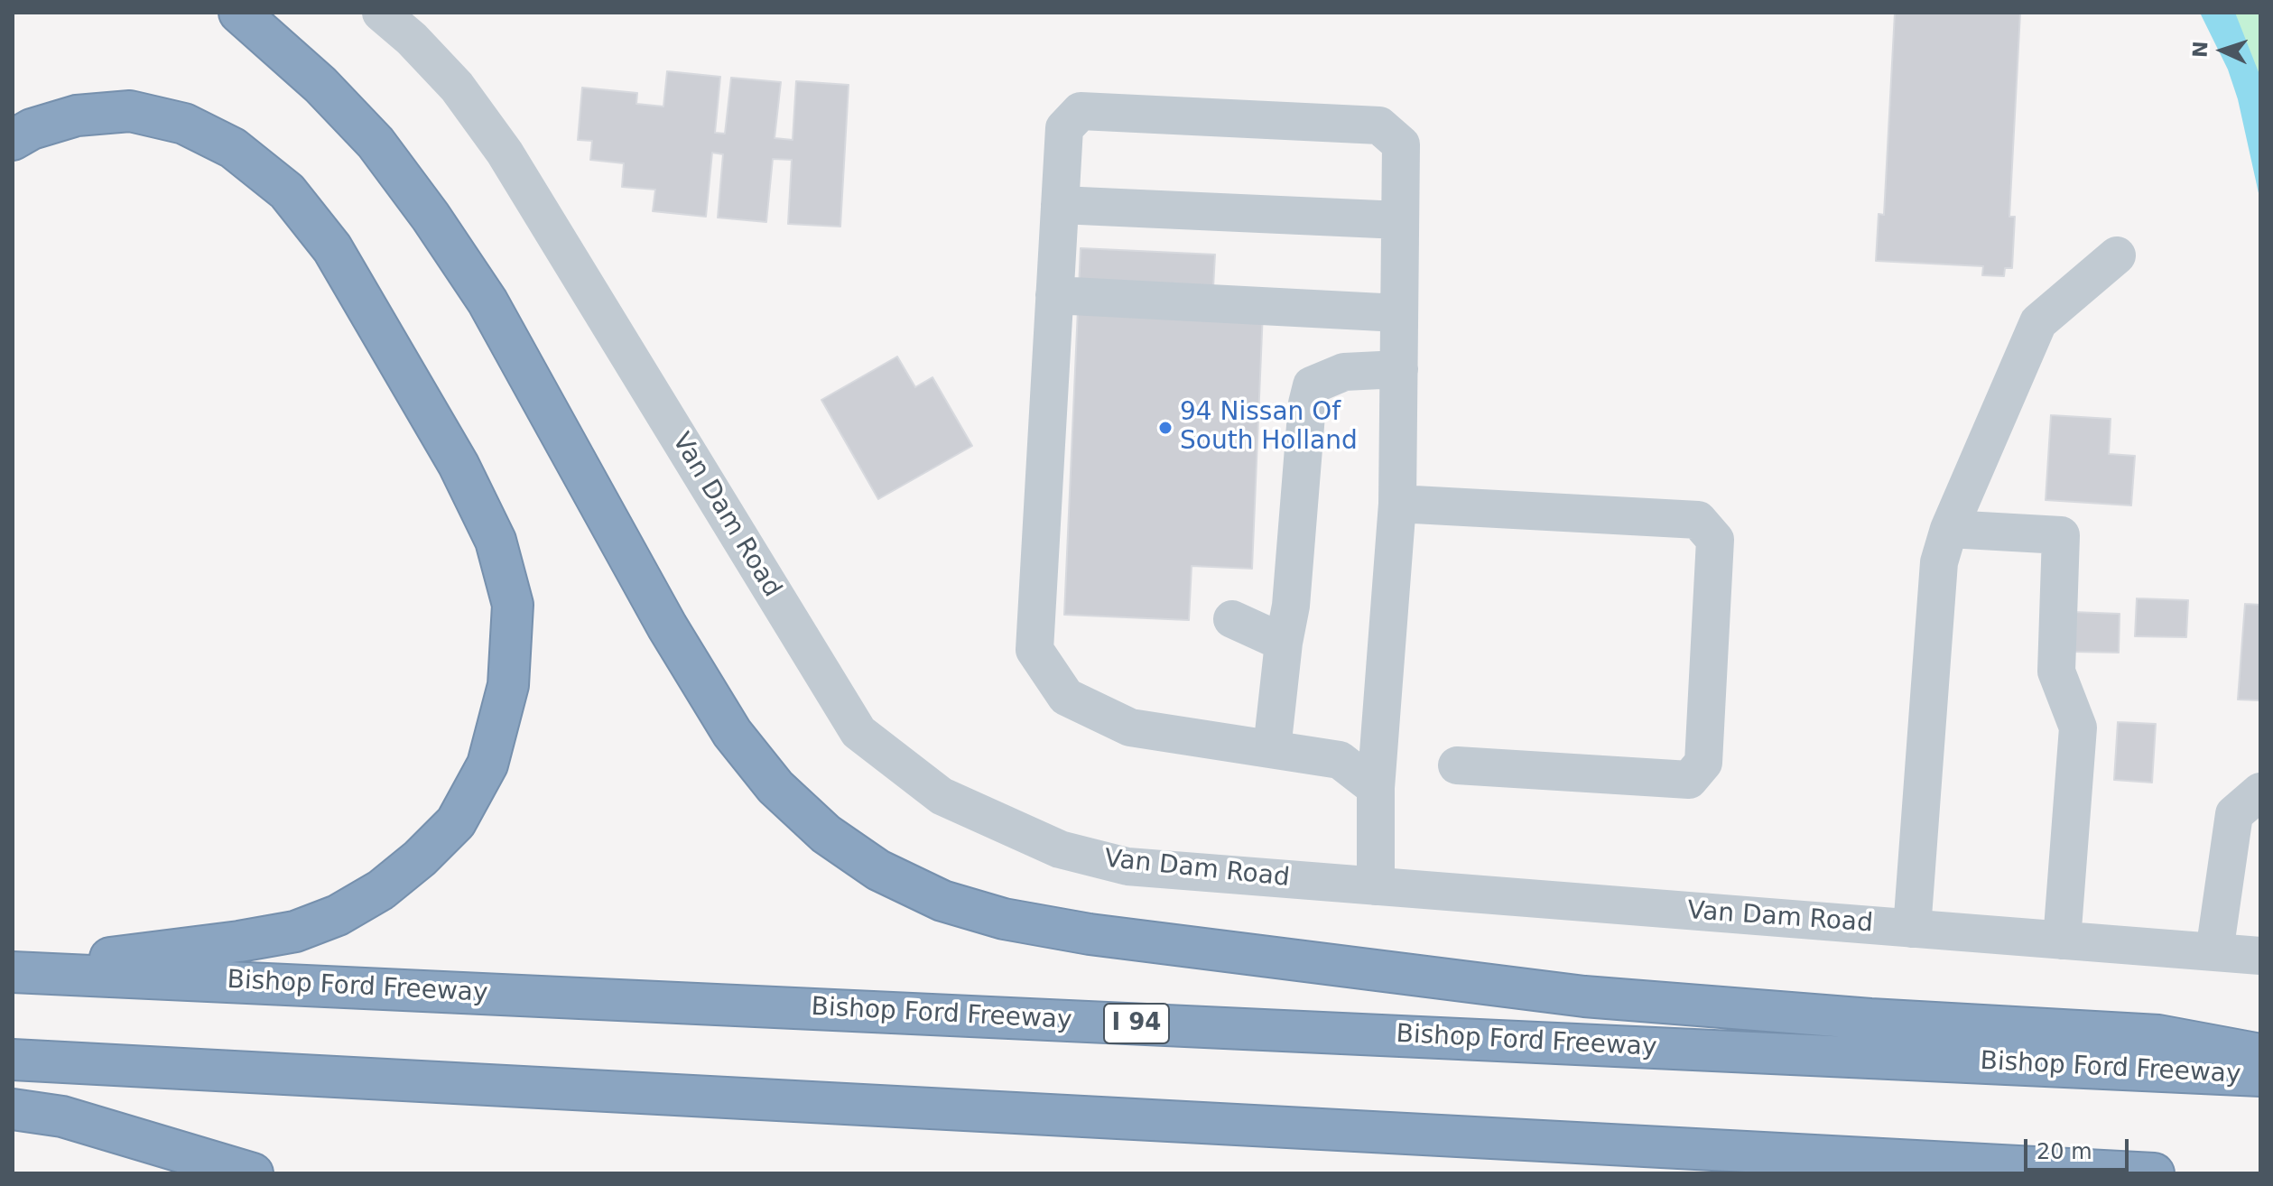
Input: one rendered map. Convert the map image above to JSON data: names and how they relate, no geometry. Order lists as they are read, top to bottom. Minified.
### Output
{"streets":{"highway":["Bishop Ford Freeway","I 94"],"street":["Van Dam Road"]},"places":["94 Nissan Of South Holland"],"scale_bar":"20 m","north":"left"}
